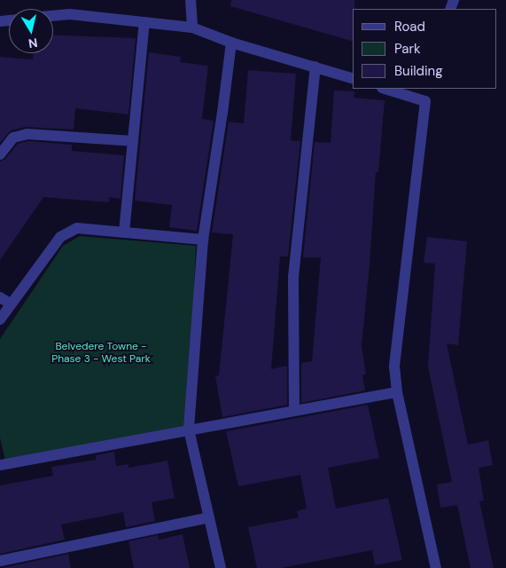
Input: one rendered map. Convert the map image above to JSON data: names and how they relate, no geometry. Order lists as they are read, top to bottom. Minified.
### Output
{"parks":["Belvedere Towne - Phase 3 - West Park"],"legend":["Road","Park","Building"],"north":"bottom"}
